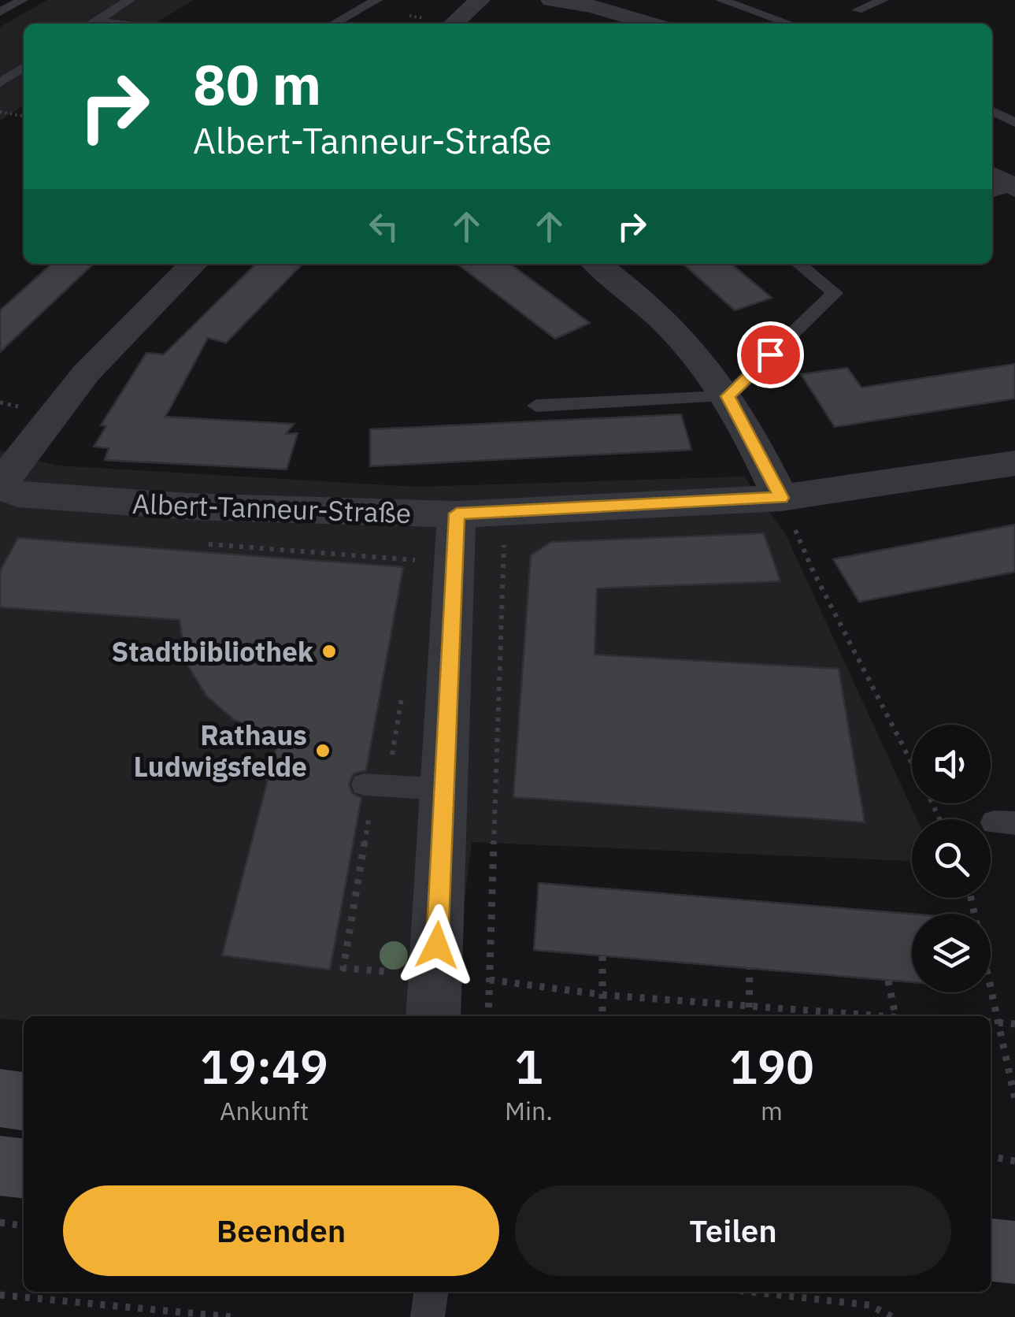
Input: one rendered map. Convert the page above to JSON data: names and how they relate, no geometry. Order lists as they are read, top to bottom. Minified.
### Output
{"streets":{"street":["Albert-Tanneur-Straße"]},"places":["Stadtbibliothek","Rathaus Ludwigsfelde"],"page":{"turn":["80 m","Albert-Tanneur-Straße"],"eta":["19:49","Ankunft","1","Min.","190","m"],"buttons":["Beenden","Teilen"]}}
